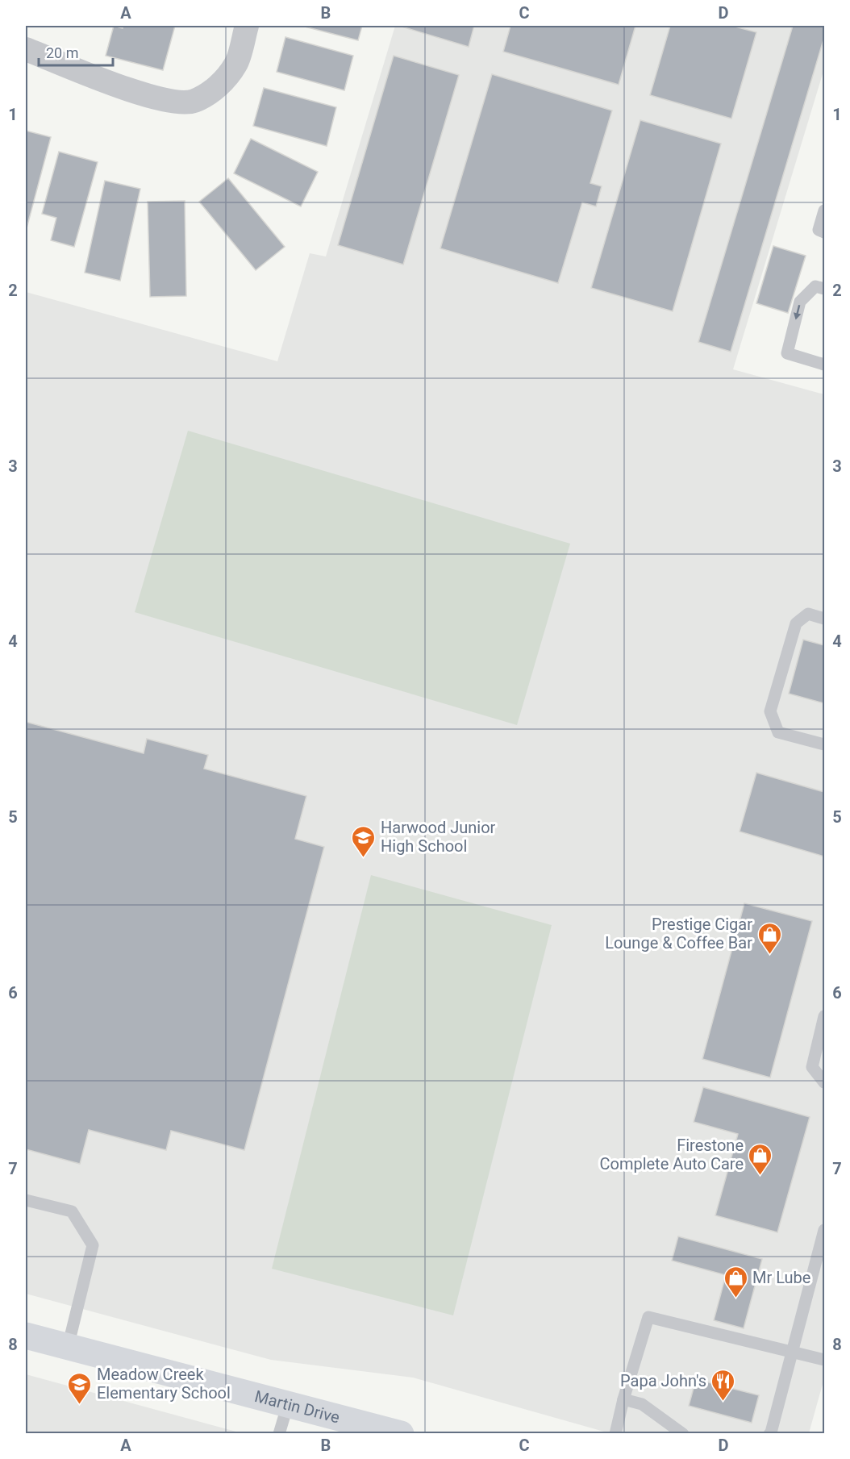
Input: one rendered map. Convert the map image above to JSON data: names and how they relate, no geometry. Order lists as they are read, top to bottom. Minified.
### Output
{"streets":{"street":["Martin Drive"]},"places":{"school or university":["Harwood Junior High School","Meadow Creek Elementary School"],"shop":["Prestige Cigar Lounge & Coffee Bar","Firestone Complete Auto Care","Mr Lube"],"restaurant":["Papa John's"]},"scale_bar":"20 m","grid":{"columns":["A","B","C","D"],"rows":["1","2","3","4","5","6","7","8"]}}
